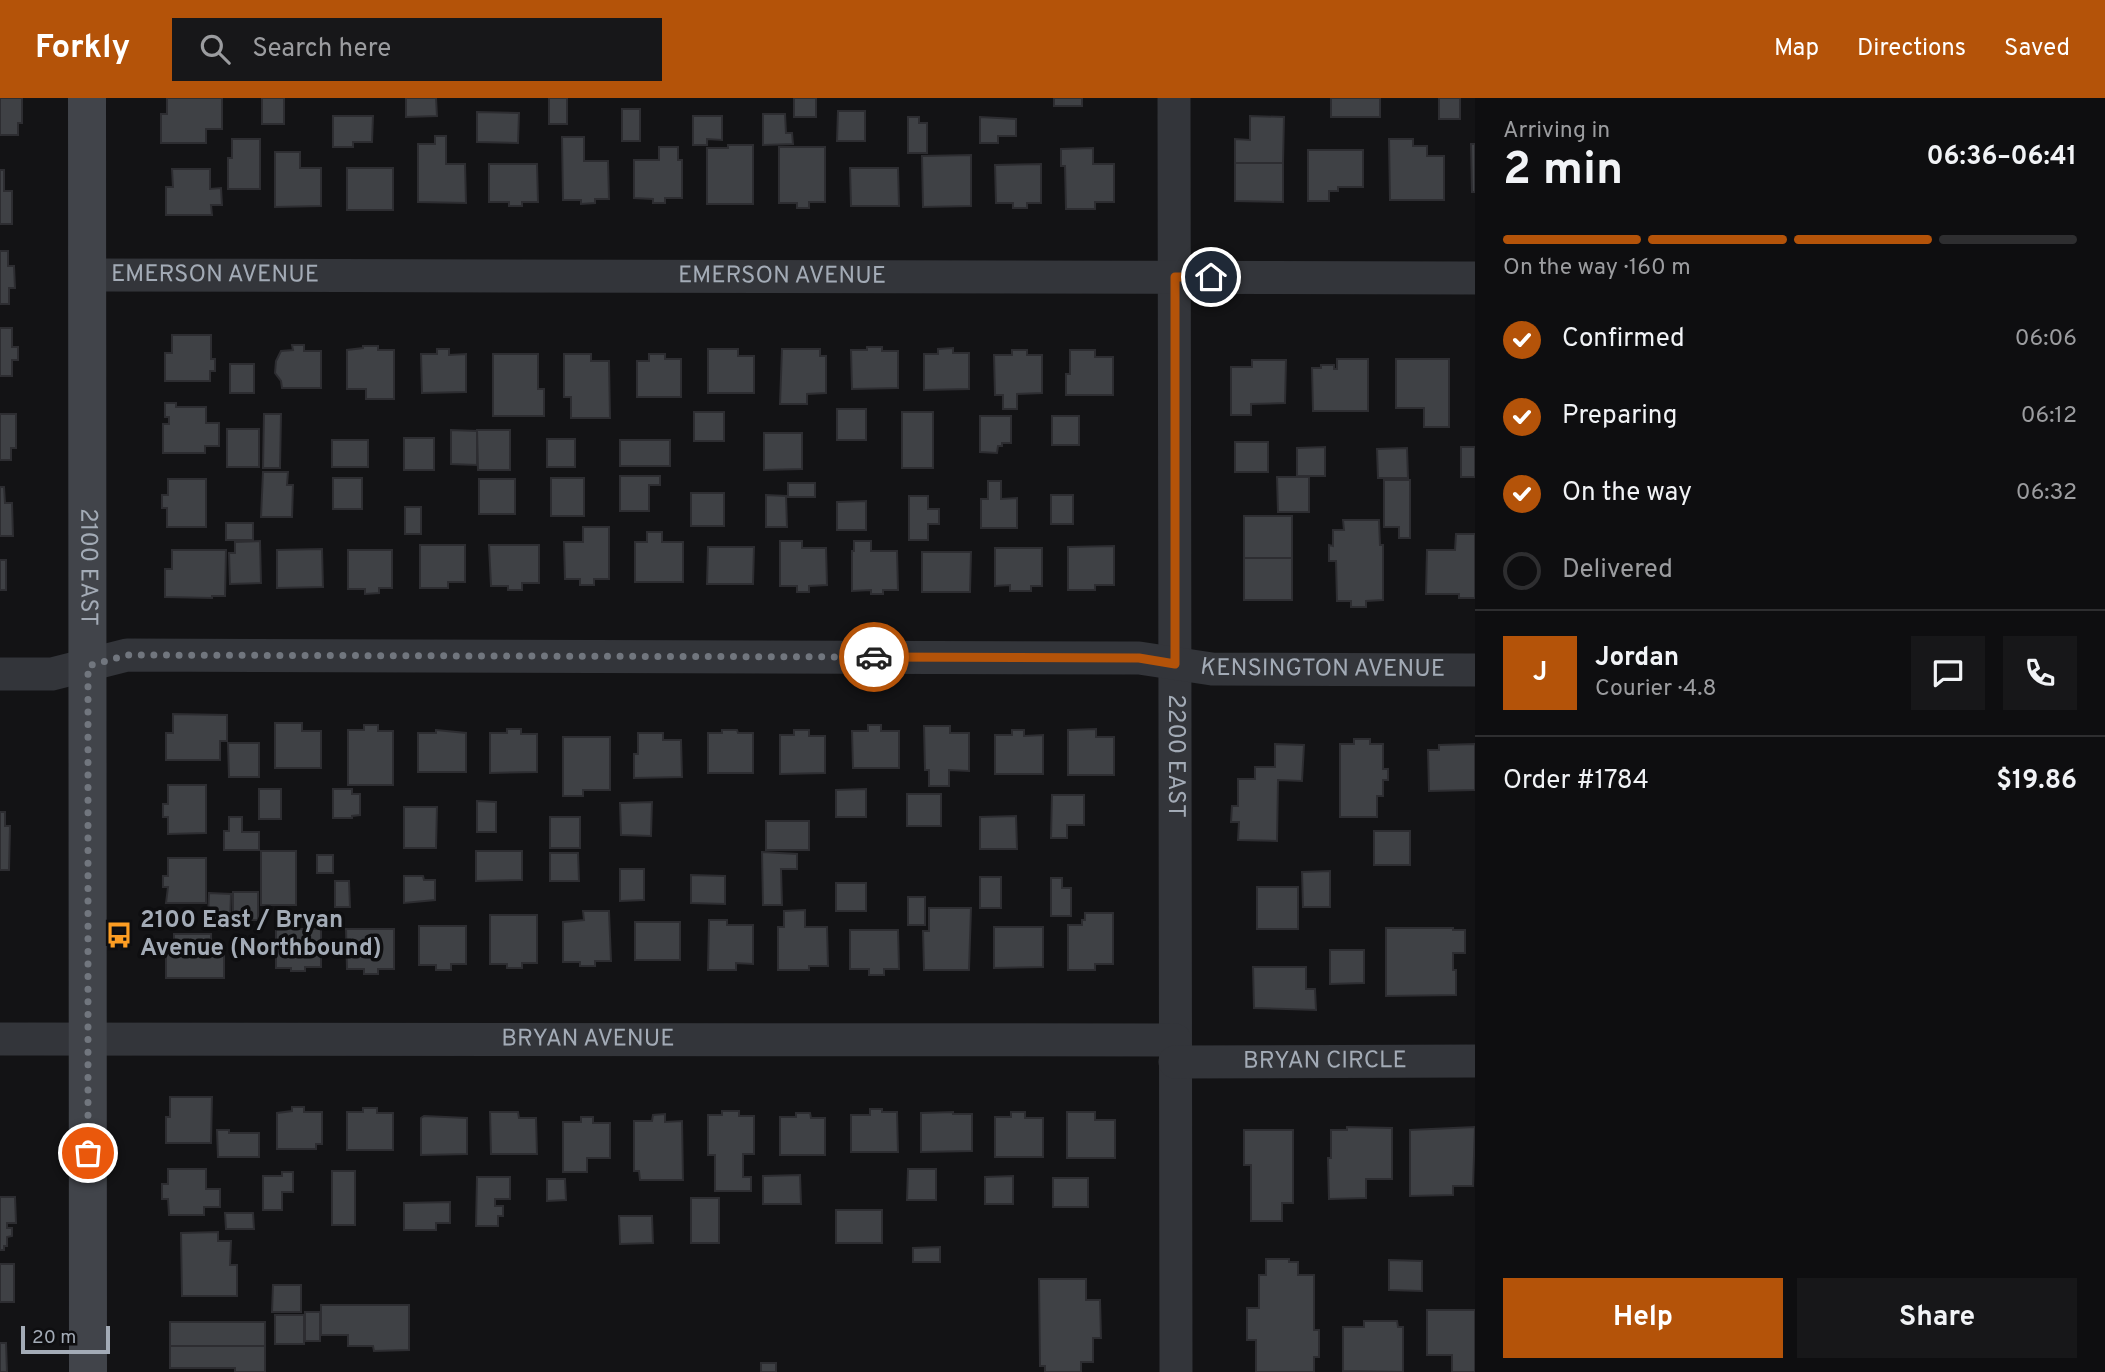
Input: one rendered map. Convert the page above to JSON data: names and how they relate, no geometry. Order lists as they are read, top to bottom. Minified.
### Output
{"streets":{"street":["EMERSON AVENUE","2100 EAST","KENSINGTON AVENUE","2200 EAST","BRYAN AVENUE","BRYAN CIRCLE"]},"crossings":[["EMERSON AVENUE","2100 EAST"],["EMERSON AVENUE","2200 EAST"],["2100 EAST","KENSINGTON AVENUE"],["2100 EAST","BRYAN AVENUE"],["KENSINGTON AVENUE","2200 EAST"],["2200 EAST","BRYAN AVENUE"],["2200 EAST","BRYAN CIRCLE"],["BRYAN AVENUE","BRYAN CIRCLE"]],"places":{"bus stop":["2100 East / Bryan Avenue (Northbound)"]},"scale_bar":"20 m","page":{"header":"Forkly","search":"Search here","nav":["Map","Directions","Saved"],"heading":["2 min","Arriving in","06:36–06:41"],"panel":["Jordan","Courier · 4.8","Order #1784","$19.86"],"bar":"On the way · 160 m","list":[["Confirmed","06:06"],["Preparing","06:12"],["On the way","06:32"],"Delivered"],"round":"J","buttons":["Help","Share"],"scale":"20 m"}}
